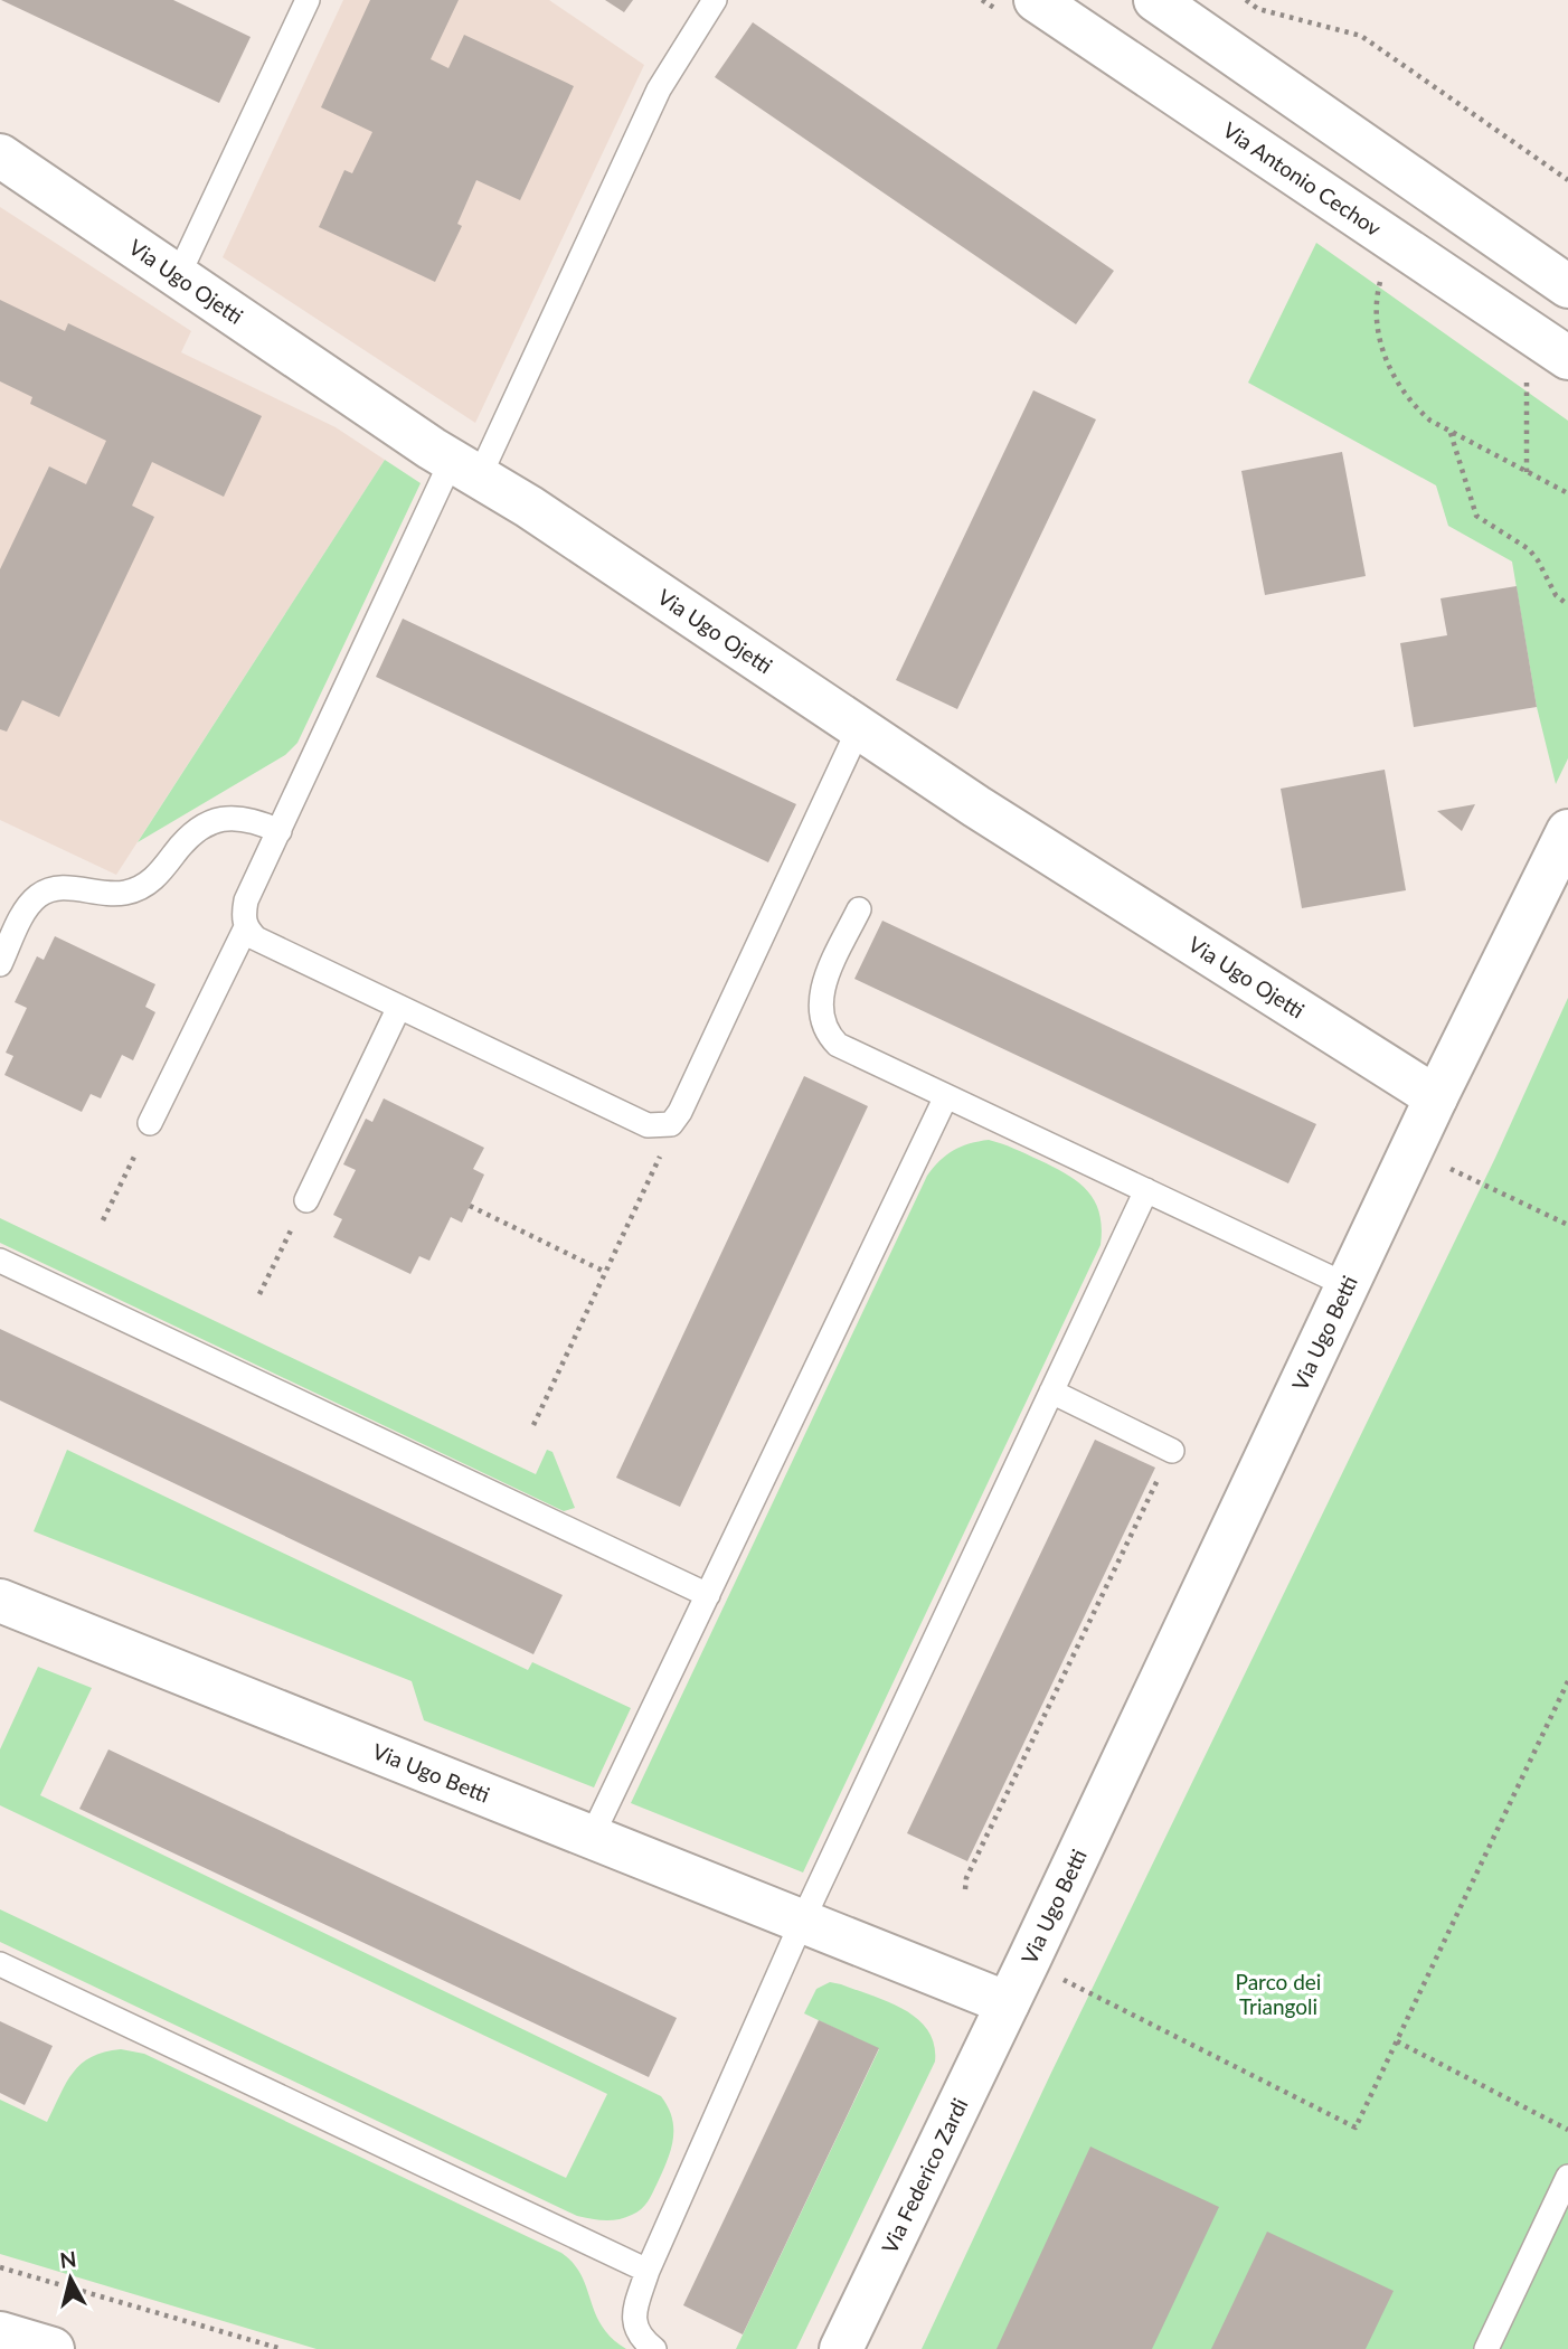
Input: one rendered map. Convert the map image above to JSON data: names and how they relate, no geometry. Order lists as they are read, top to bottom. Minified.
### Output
{"streets":{"street":["Via Antonio Cechov","Via Ugo Ojetti","Via Ugo Betti","Via Federico Zardi"]},"crossings":[["Via Ugo Ojetti","Via Ugo Betti"],["Via Ugo Betti","Via Federico Zardi"]],"parks":["Parco dei Triangoli"],"north":"top"}
